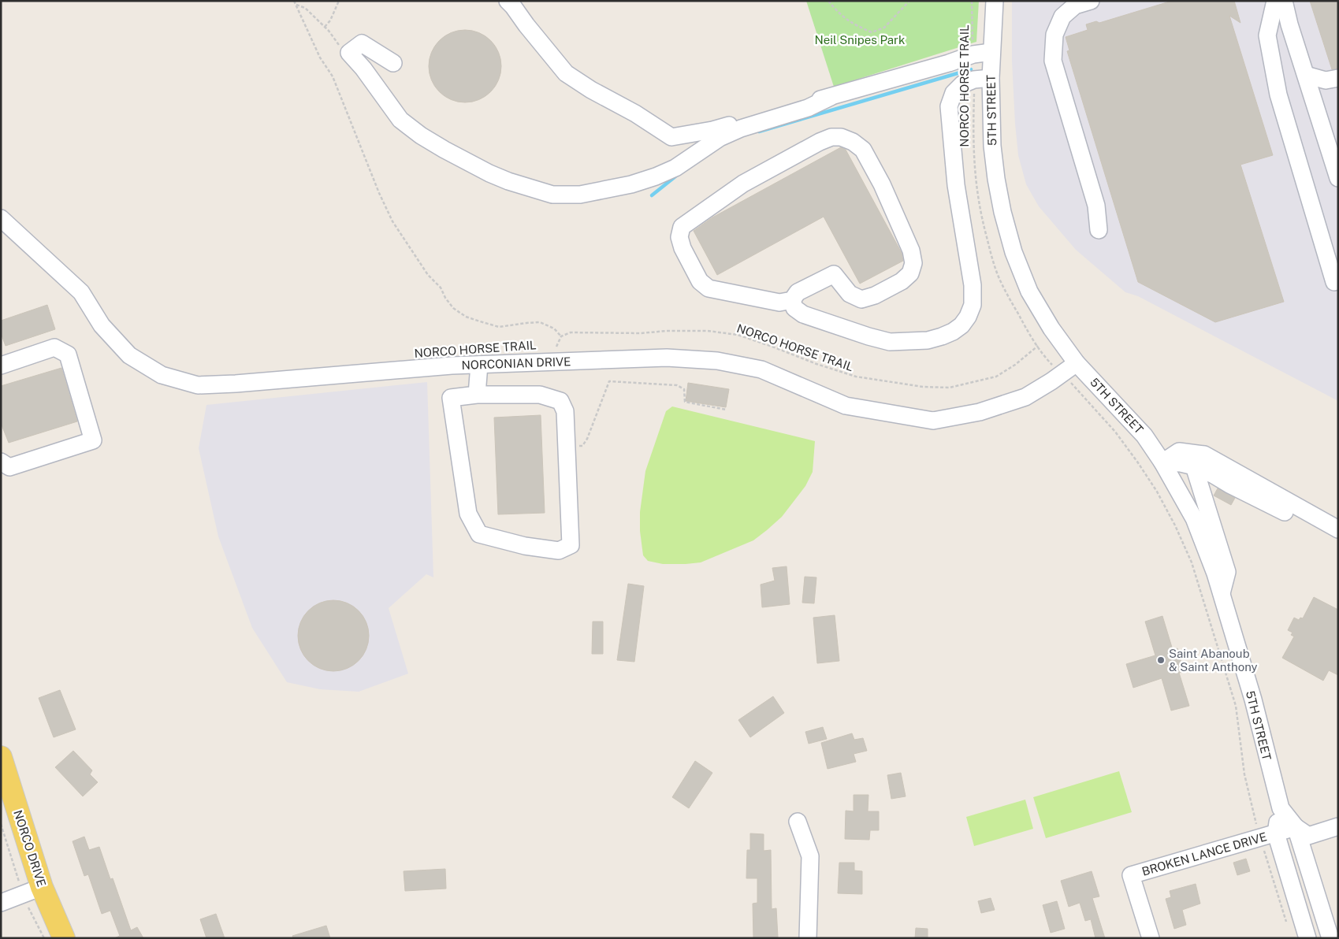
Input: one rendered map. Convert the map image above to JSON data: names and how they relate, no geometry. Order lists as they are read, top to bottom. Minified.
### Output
{"streets":{"main road":["NORCO DRIVE"],"street":["5TH STREET","NORCONIAN DRIVE","BROKEN LANCE DRIVE"],"path":["NORCO HORSE TRAIL"]},"crossings":[["NORCO HORSE TRAIL","5TH STREET"],["NORCO HORSE TRAIL","NORCONIAN DRIVE"],["NORCO HORSE TRAIL","BROKEN LANCE DRIVE"],["5TH STREET","NORCONIAN DRIVE"],["5TH STREET","BROKEN LANCE DRIVE"]],"parks":["Neil Snipes Park"],"places":["Saint Abanoub & Saint Anthony"]}
